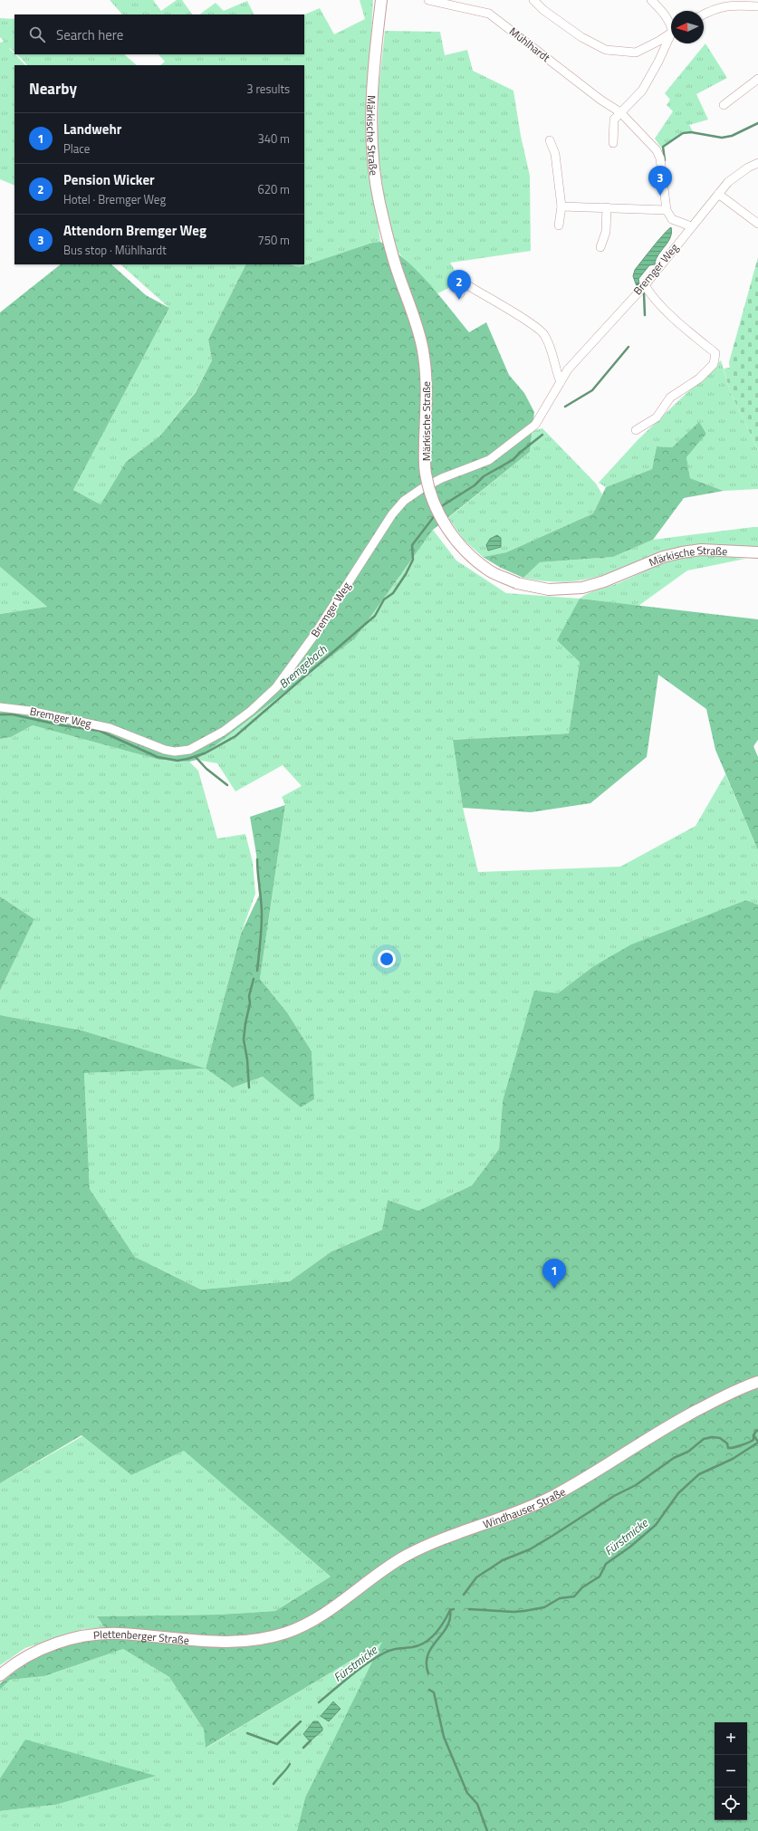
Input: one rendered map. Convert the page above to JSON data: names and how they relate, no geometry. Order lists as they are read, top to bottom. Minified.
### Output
{"streets":{"main road":["Märkische Straße","Windhauser Straße","Plettenberger Straße"],"street":["Mühlhardt","Bremger Weg"]},"crossings":[["Windhauser Straße","Plettenberger Straße"]],"water":["Bremgebach","Fürstmicke"],"north":"left","page":{"search":"Search here","heading":["Nearby","3 results"],"list":[{"mark":"1","name":"Landwehr","note":"Place","value":"340 m"},{"mark":"2","name":"Pension Wicker","note":"Hotel · Bremger Weg","value":"620 m"},{"mark":"3","name":"Attendorn Bremger Weg","note":"Bus stop · Mühlhardt","value":"750 m"}],"pins":["3","2","1"],"map_buttons":["+","−"]}}
